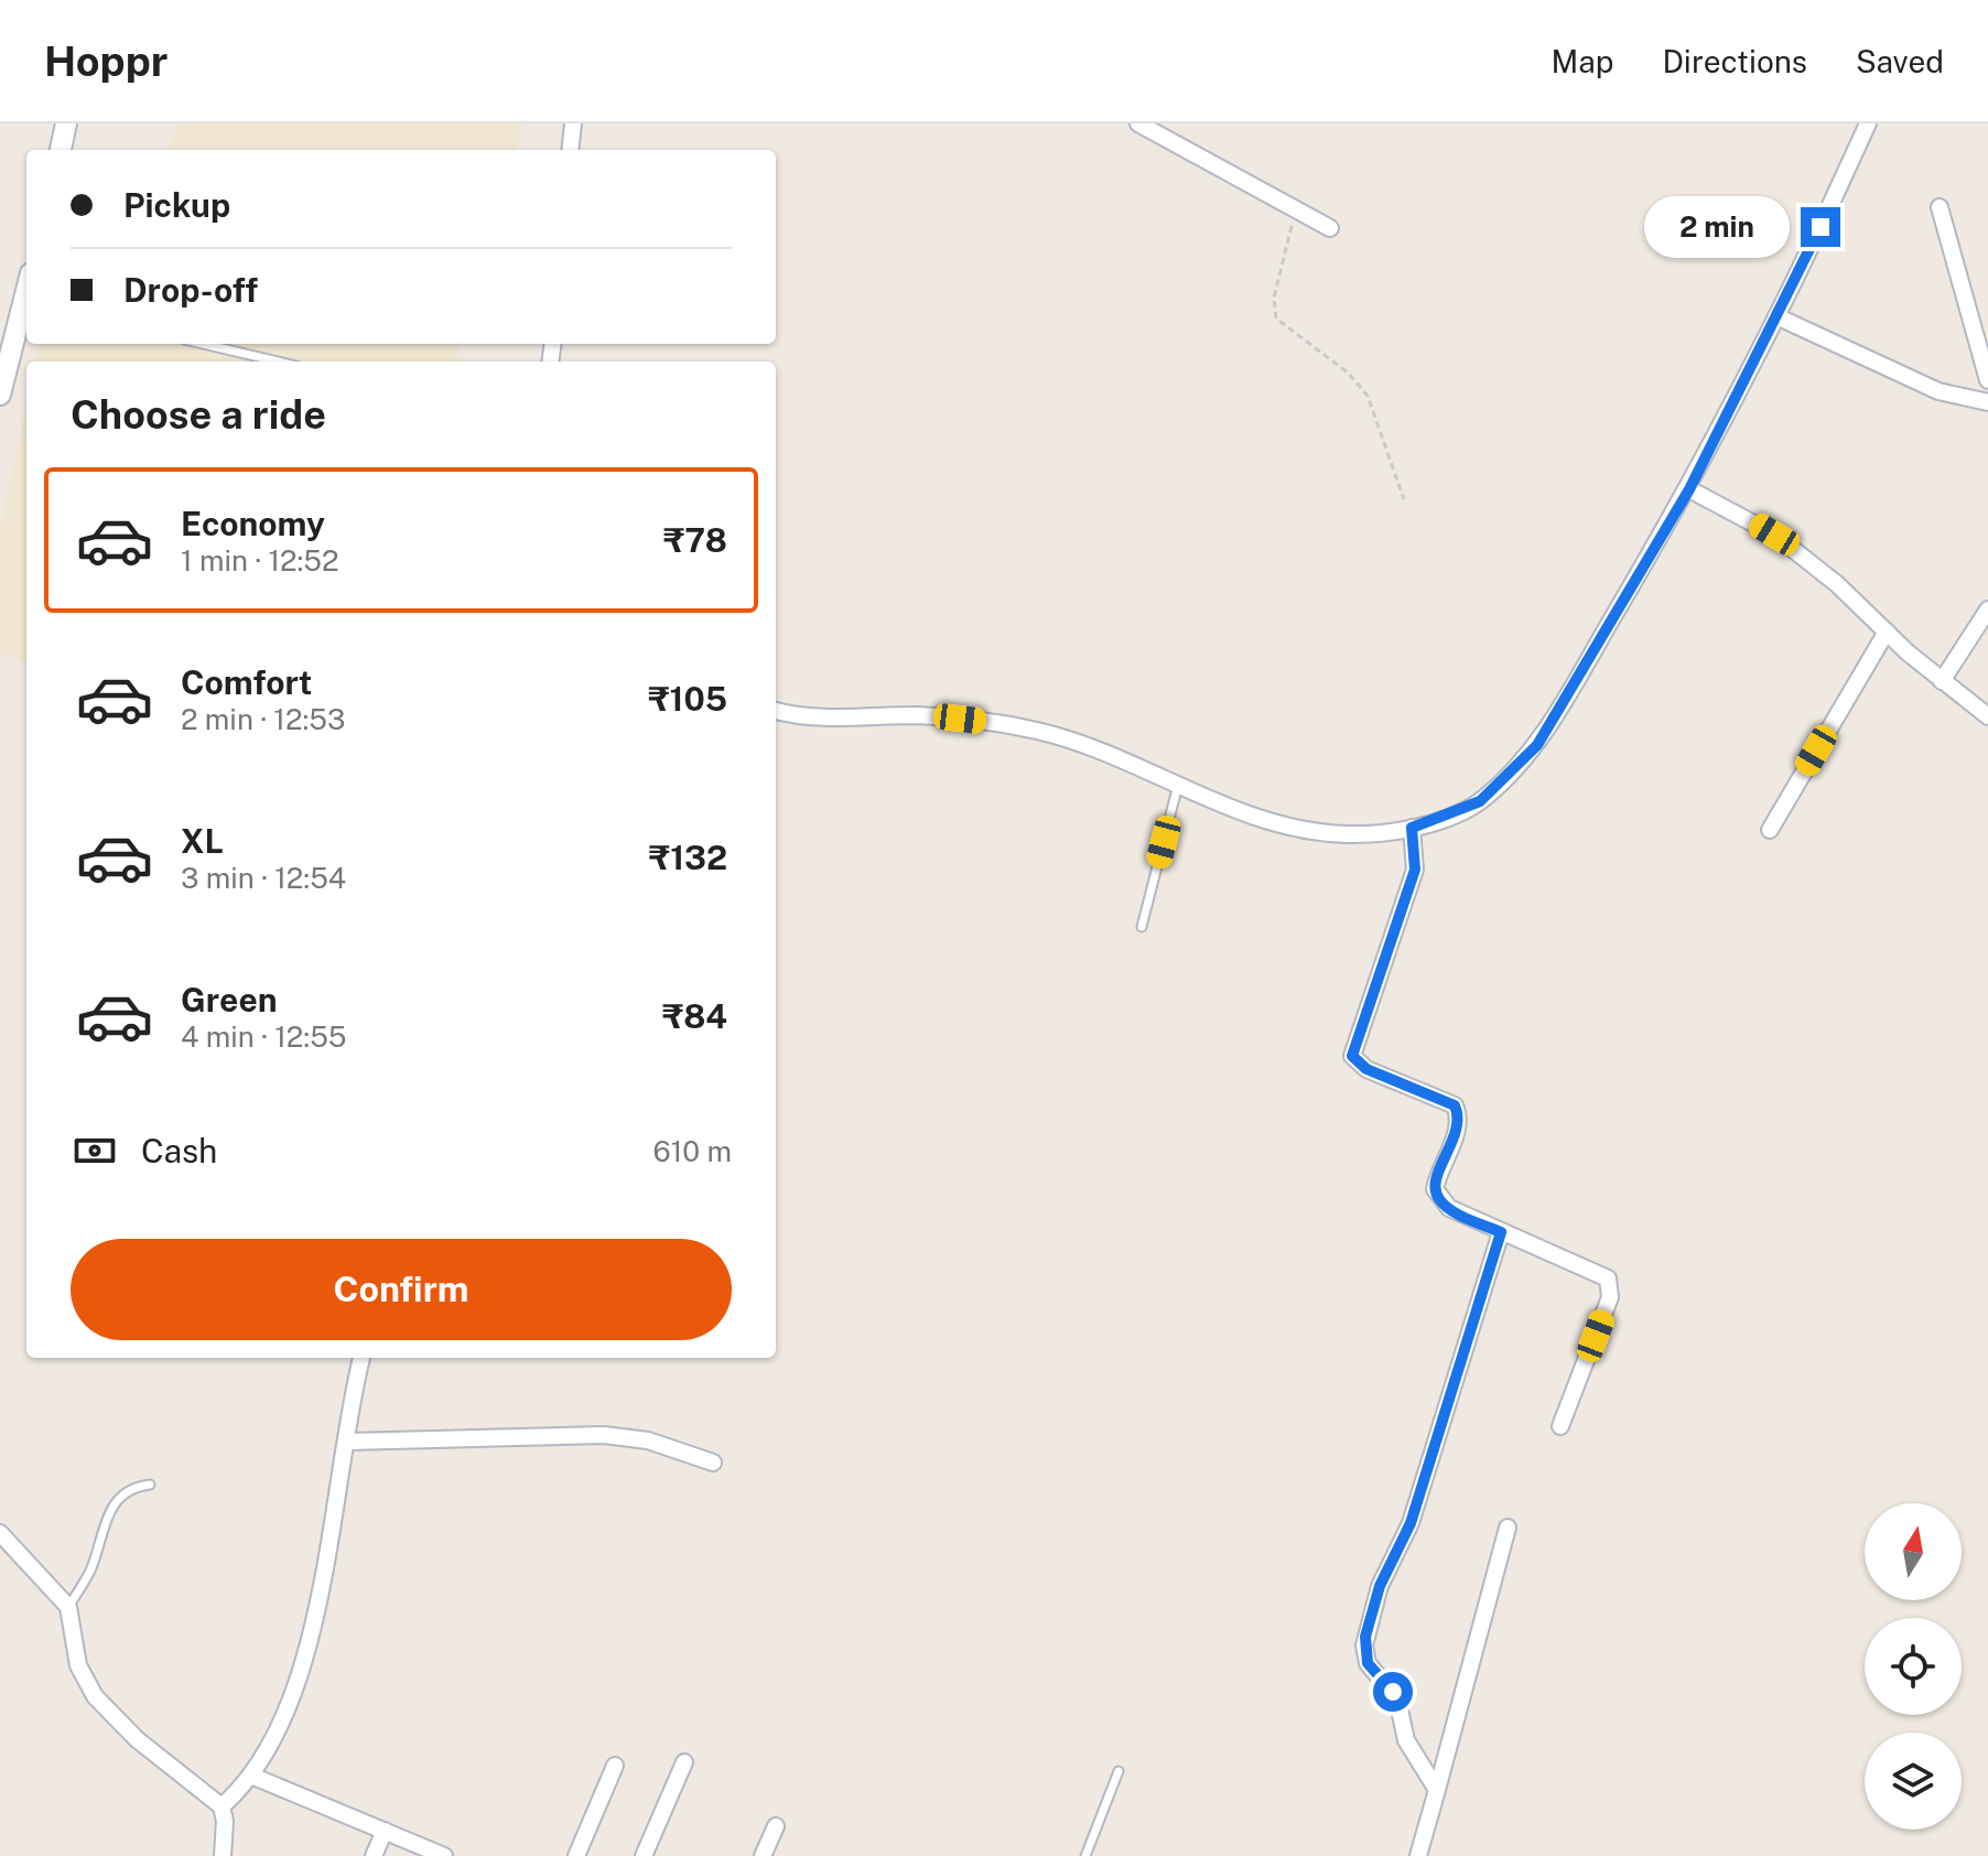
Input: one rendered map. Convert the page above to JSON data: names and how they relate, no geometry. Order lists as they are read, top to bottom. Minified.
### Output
{"north":"top","page":{"header":"Hoppr","nav":["Map","Directions","Saved"],"banner":["Pickup","Drop-off"],"bubble":"2 min","heading":"Choose a ride","list":[{"name":"Economy","note":"1 min · 12:52","value":"₹78"},{"name":"Comfort","note":"2 min · 12:53","value":"₹105"},{"name":"XL","note":"3 min · 12:54","value":"₹132"},{"name":"Green","note":"4 min · 12:55","value":"₹84"}],"pay":["Cash","610 m"],"buttons":"Confirm"}}
